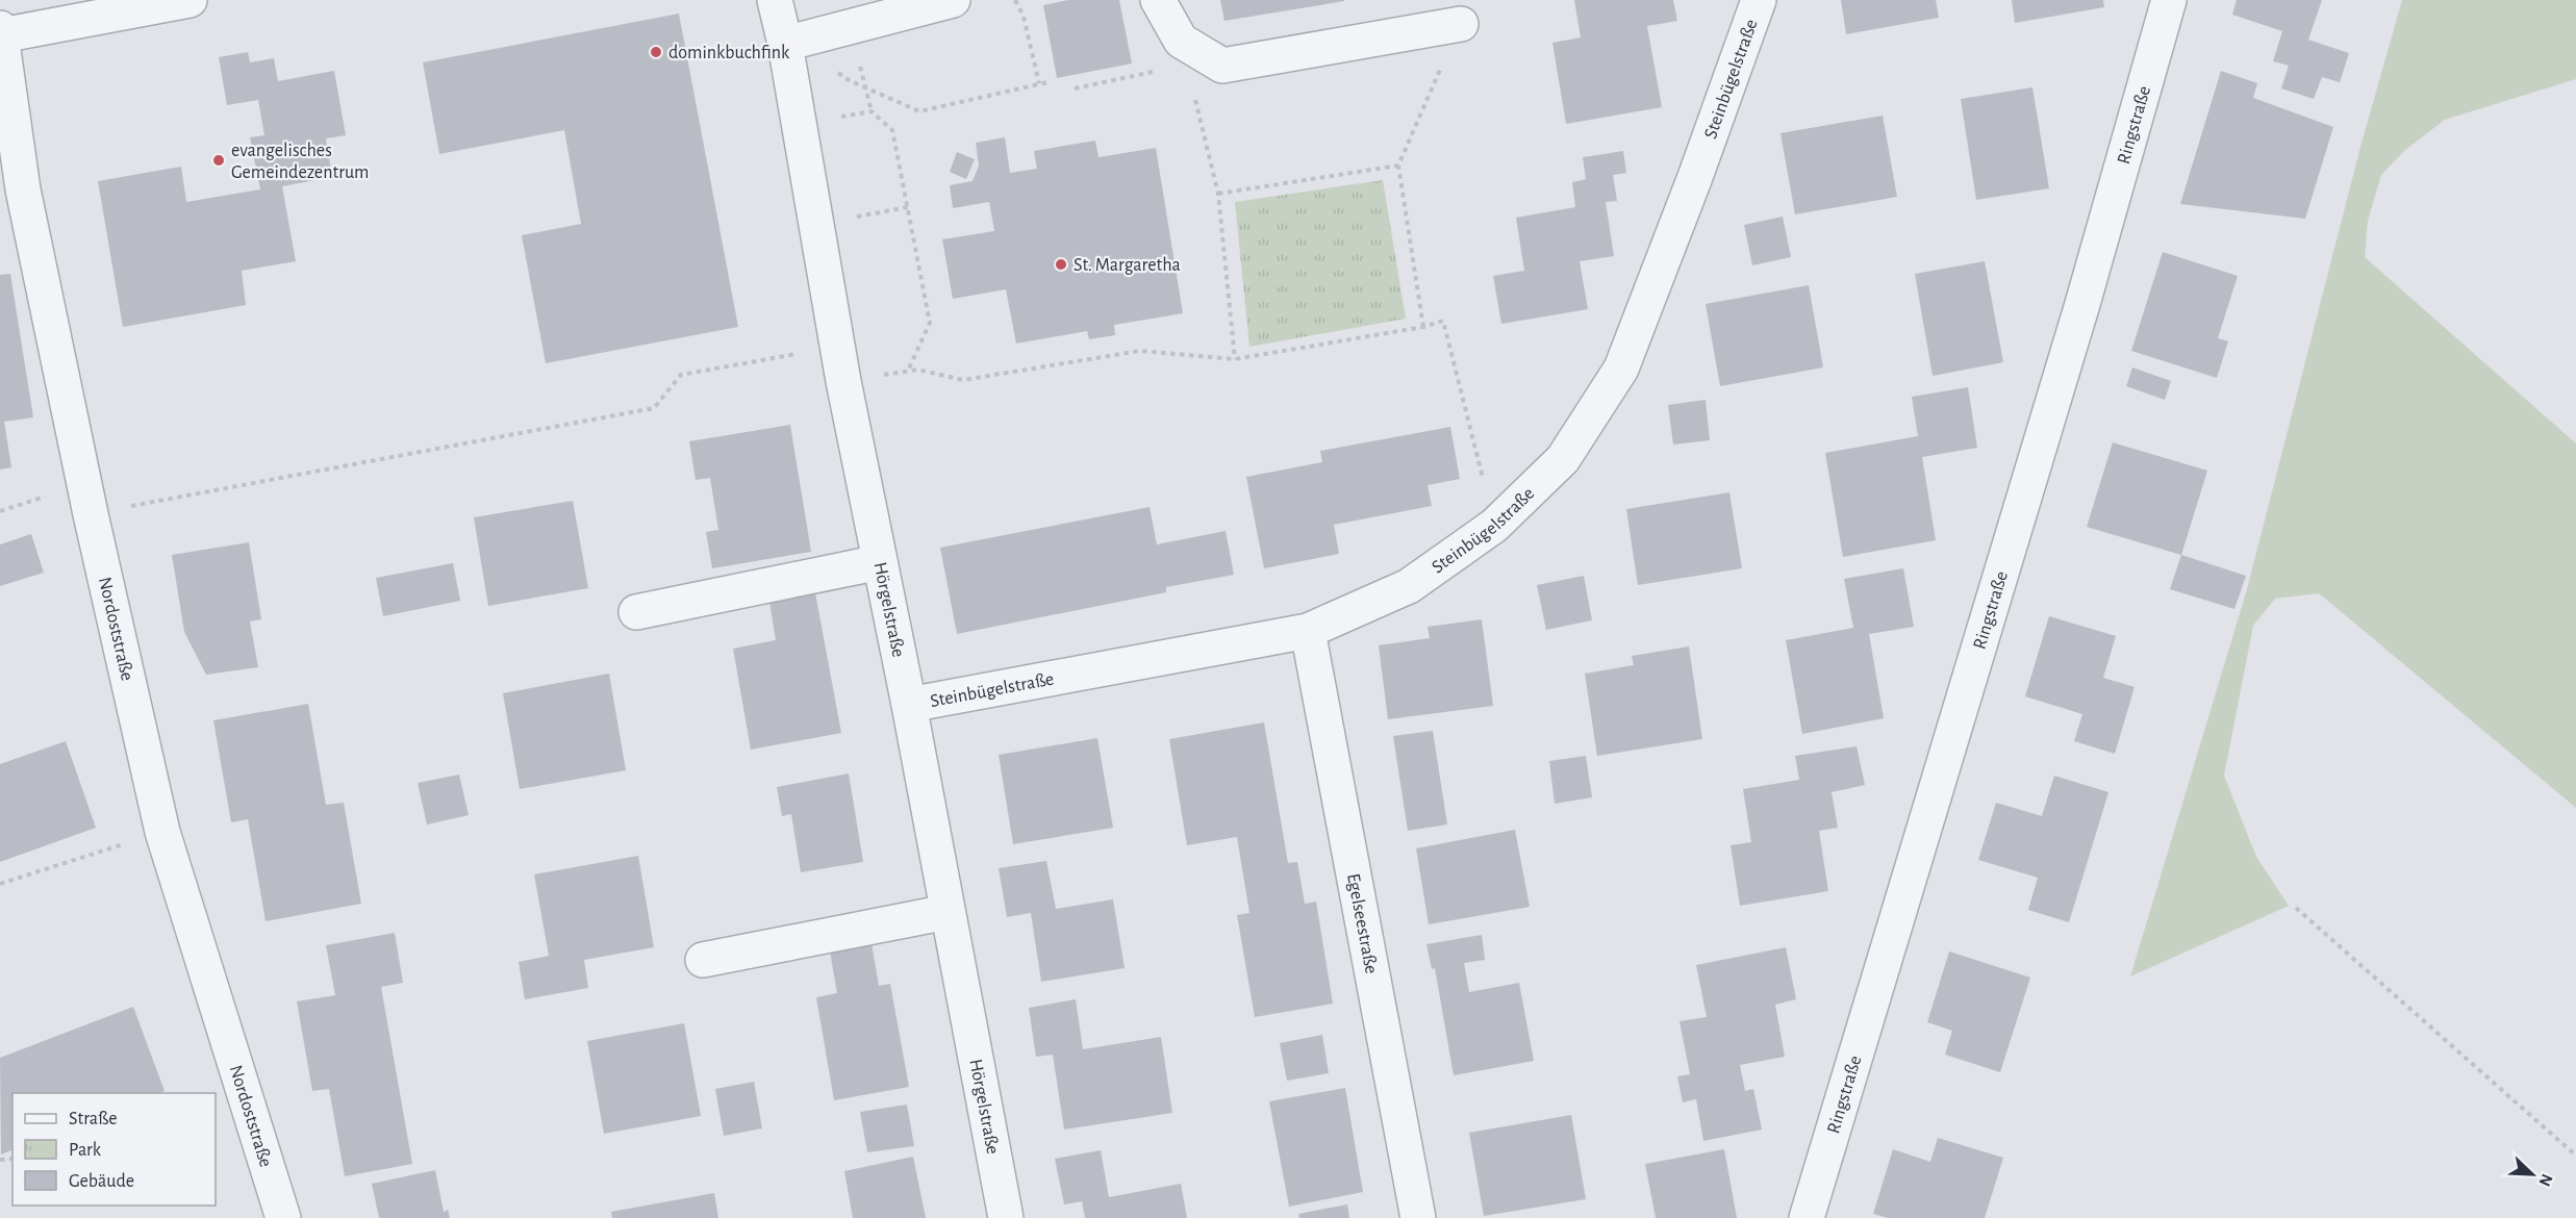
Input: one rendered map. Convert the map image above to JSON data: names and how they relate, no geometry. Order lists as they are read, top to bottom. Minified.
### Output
{"streets":{"street":["Steinbügelstraße","Ringstraße","Hörgelstraße","Nordoststraße","Egelseestraße"]},"crossings":[["Steinbügelstraße","Hörgelstraße"],["Steinbügelstraße","Egelseestraße"]],"places":["dominkbuchfink","evangelisches Gemeindezentrum","St. Margaretha"],"legend":["Straße","Park","Gebäude"],"north":"bottom right"}
